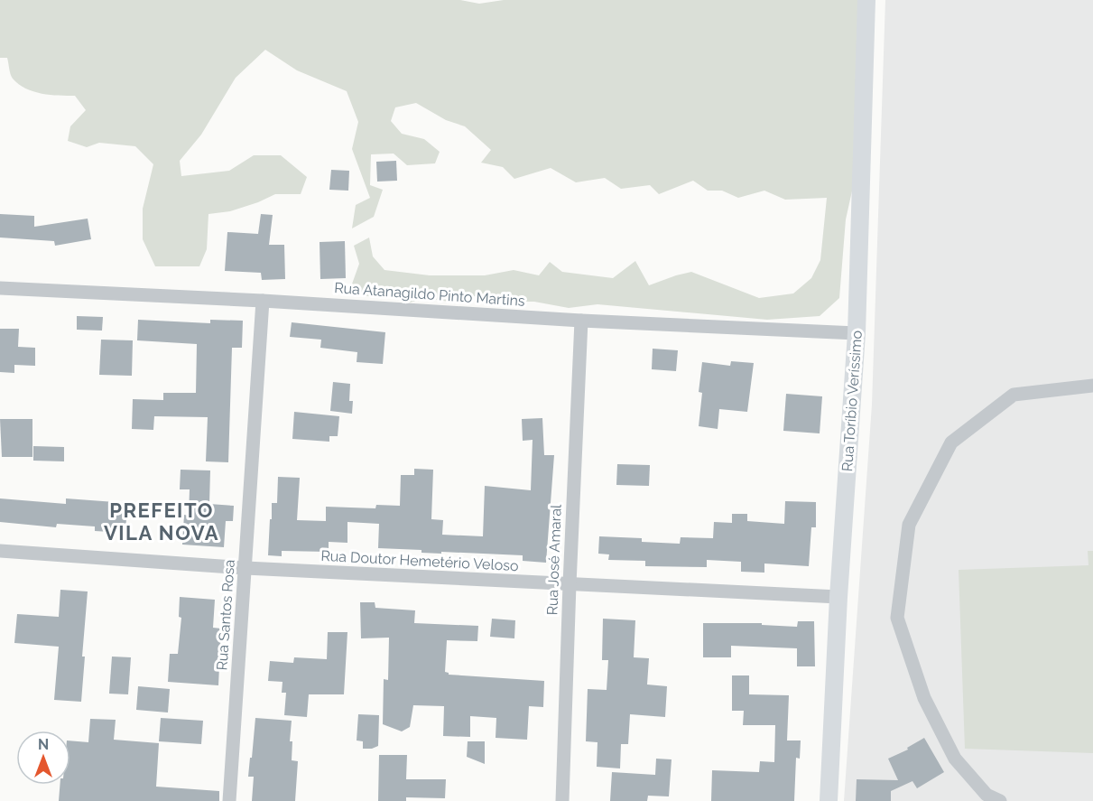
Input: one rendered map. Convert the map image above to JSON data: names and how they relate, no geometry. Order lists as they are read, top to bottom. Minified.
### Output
{"streets":{"street":["Rua Atanagildo Pinto Martins","Rua Toríbio Veríssimo","Rua José Amaral","Rua Doutor Hemetério Veloso","Rua Santos Rosa"]},"crossings":[["Rua Atanagildo Pinto Martins","Rua Toríbio Veríssimo"],["Rua Atanagildo Pinto Martins","Rua José Amaral"],["Rua Atanagildo Pinto Martins","Rua Santos Rosa"],["Rua Toríbio Veríssimo","Rua Doutor Hemetério Veloso"],["Rua José Amaral","Rua Doutor Hemetério Veloso"],["Rua Doutor Hemetério Veloso","Rua Santos Rosa"]],"districts":["PREFEITO VILA NOVA"],"north":"top"}
